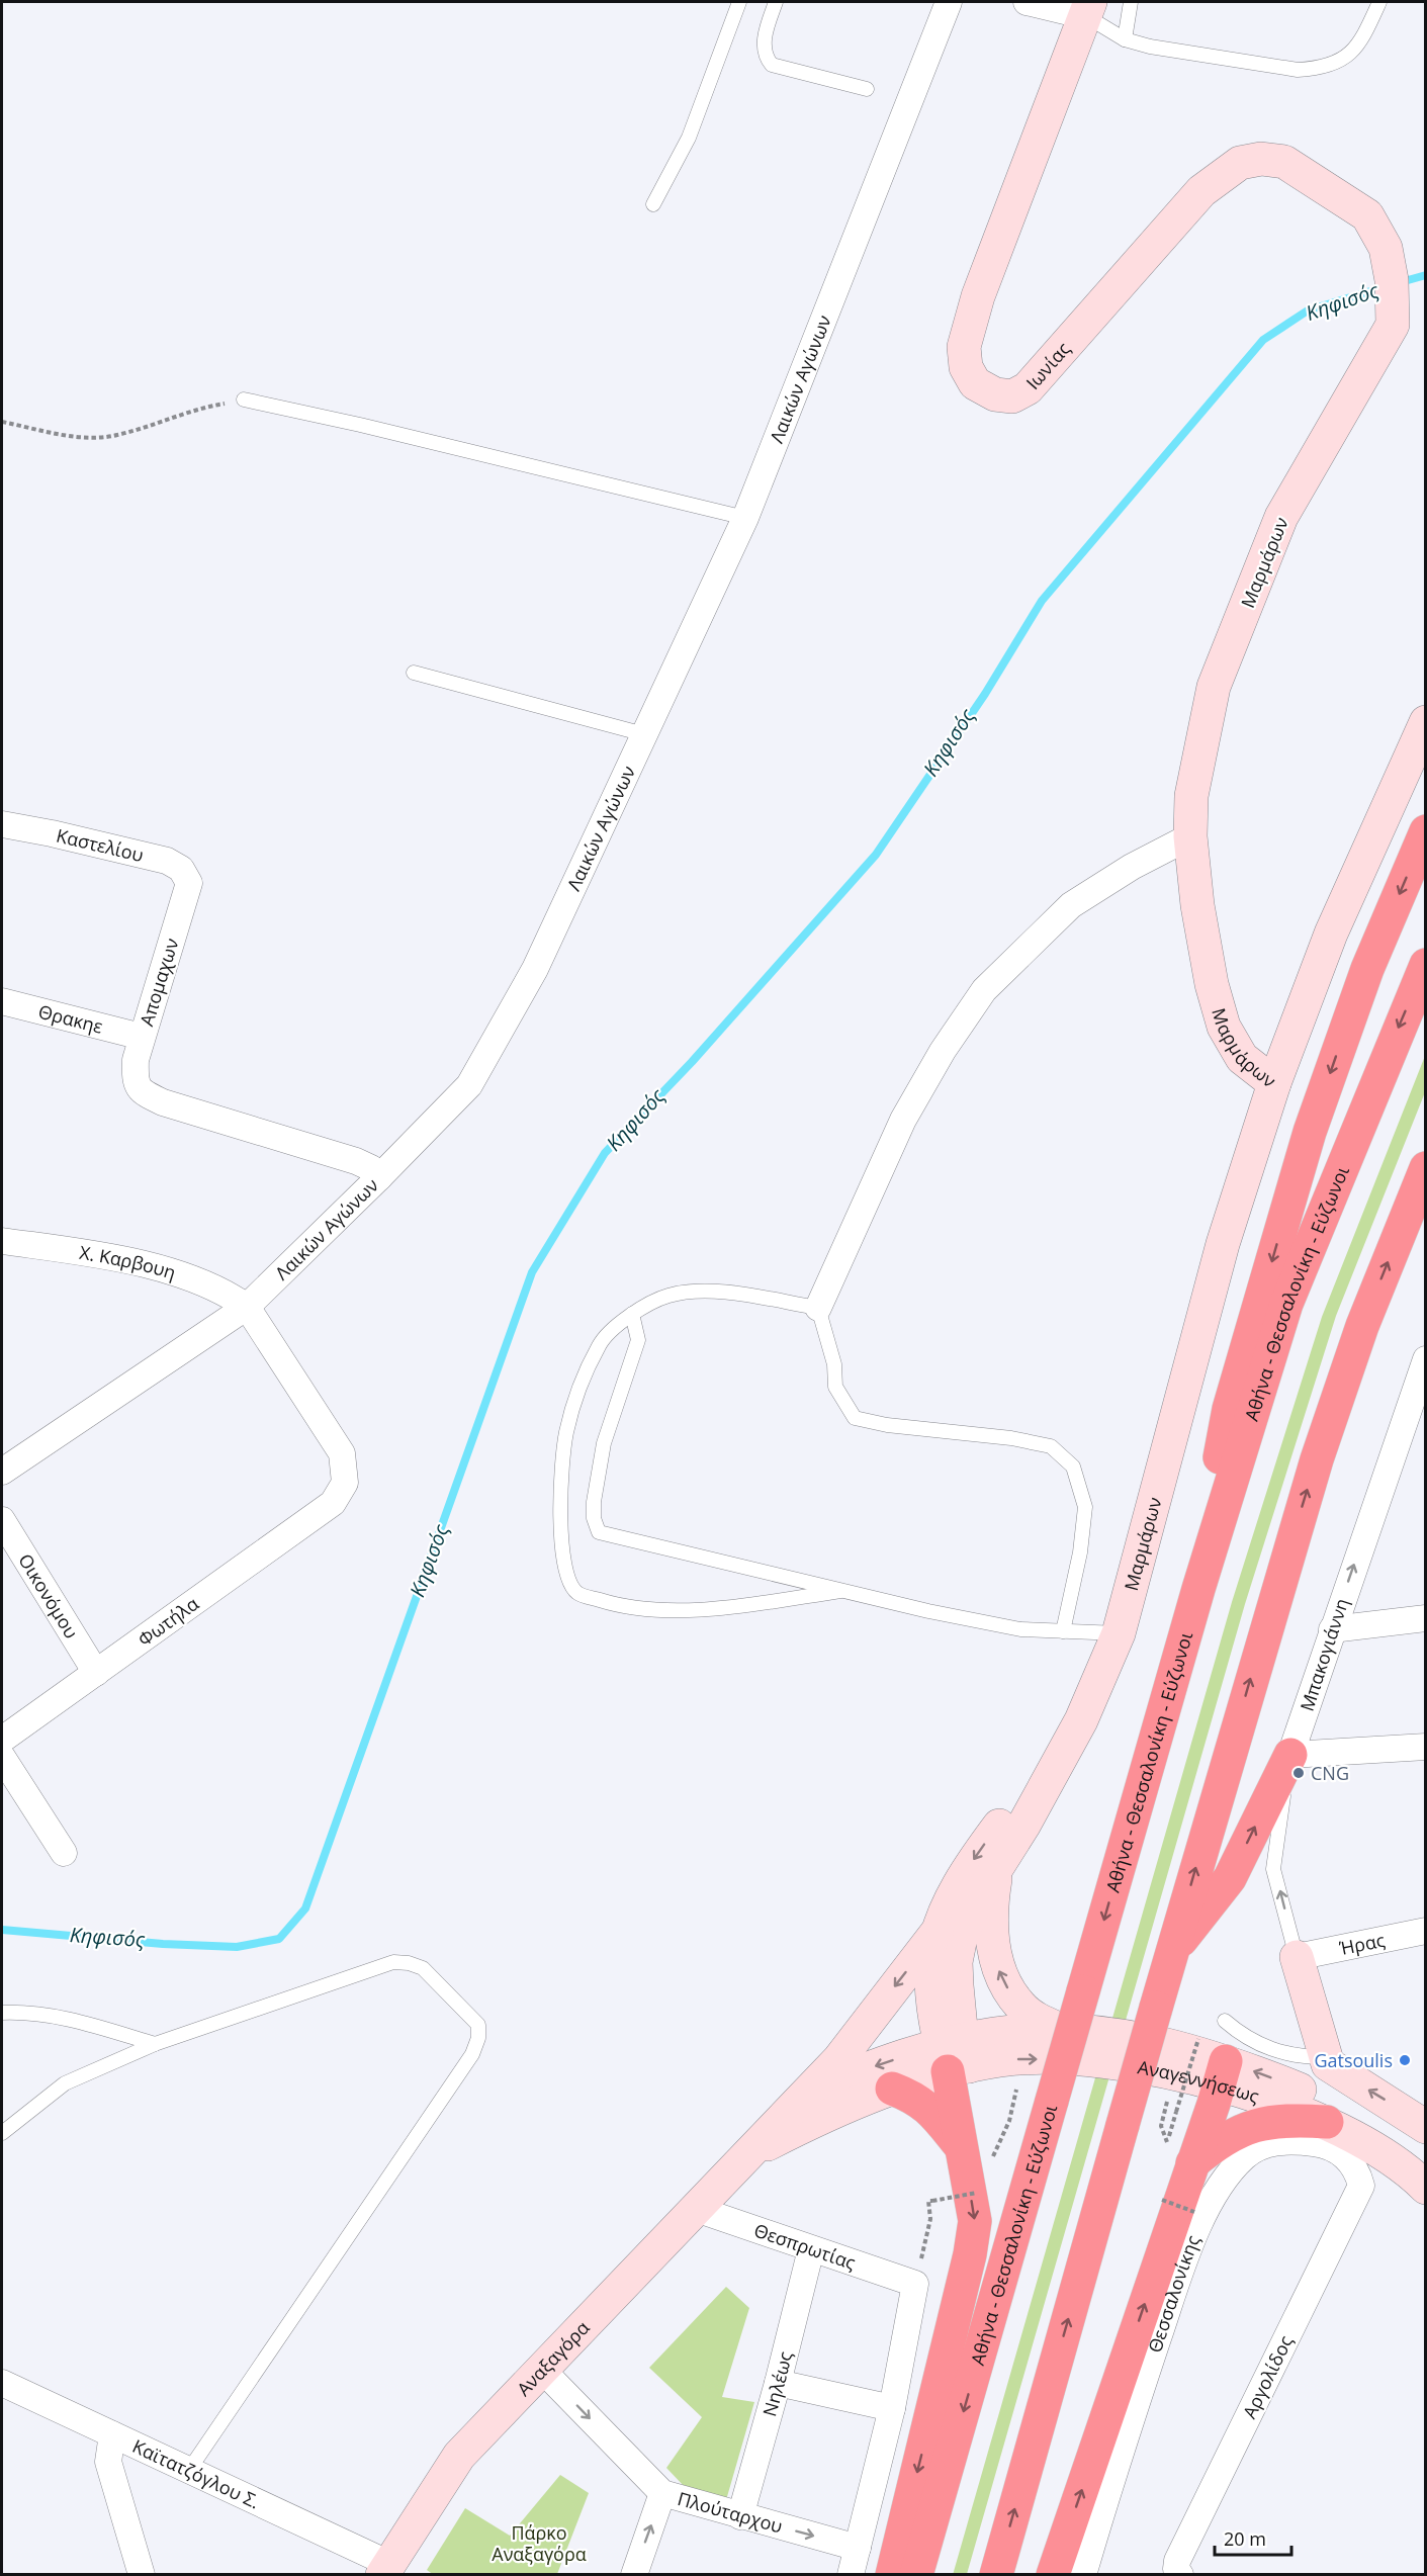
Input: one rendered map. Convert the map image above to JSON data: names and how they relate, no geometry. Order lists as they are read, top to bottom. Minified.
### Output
{"streets":{"highway":["Αθήνα - Θεσσαλονίκη - Εύζωνοι"],"main road":["Ιωνίας","Μαρμάρων","Αναγεννήσεως","Αναξαγόρα"],"street":["Λαικών Αγώνων","Καστελίου","Απομαχων","Θρακηε","Χ. Καρβουη","Οικονόμου","Φωτήλα","Μπακογιάννη","Ήρας","Θεσπρωτίας","Θεσσαλονίκης","Αργολίδος","Νηλέως","Καϊτατζόγλου Σ.","Πλούταρχου"]},"crossings":[["Ιωνίας","Μαρμάρων"],["Λαικών Αγώνων","Απομαχων"],["Λαικών Αγώνων","Χ. Καρβουη"],["Λαικών Αγώνων","Φωτήλα"],["Μαρμάρων","Αναγεννήσεως"],["Μαρμάρων","Αναξαγόρα"],["Καστελίου","Απομαχων"],["Απομαχων","Θρακηε"],["Χ. Καρβουη","Φωτήλα"],["Οικονόμου","Φωτήλα"],["Μπακογιάννη","Ήρας"],["Αναγεννήσεως","Αναξαγόρα"],["Θεσπρωτίας","Αναξαγόρα"],["Θεσπρωτίας","Νηλέως"],["Θεσσαλονίκης","Αργολίδος"],["Αναξαγόρα","Καϊτατζόγλου Σ."],["Αναξαγόρα","Πλούταρχου"],["Νηλέως","Πλούταρχου"]],"one_way":["Μπακογιάννη"],"water":["Κηφισός"],"parks":["Πάρκο Αναξαγόρα"],"places":["CNG","Gatsoulis"],"scale_bar":"20 m"}
